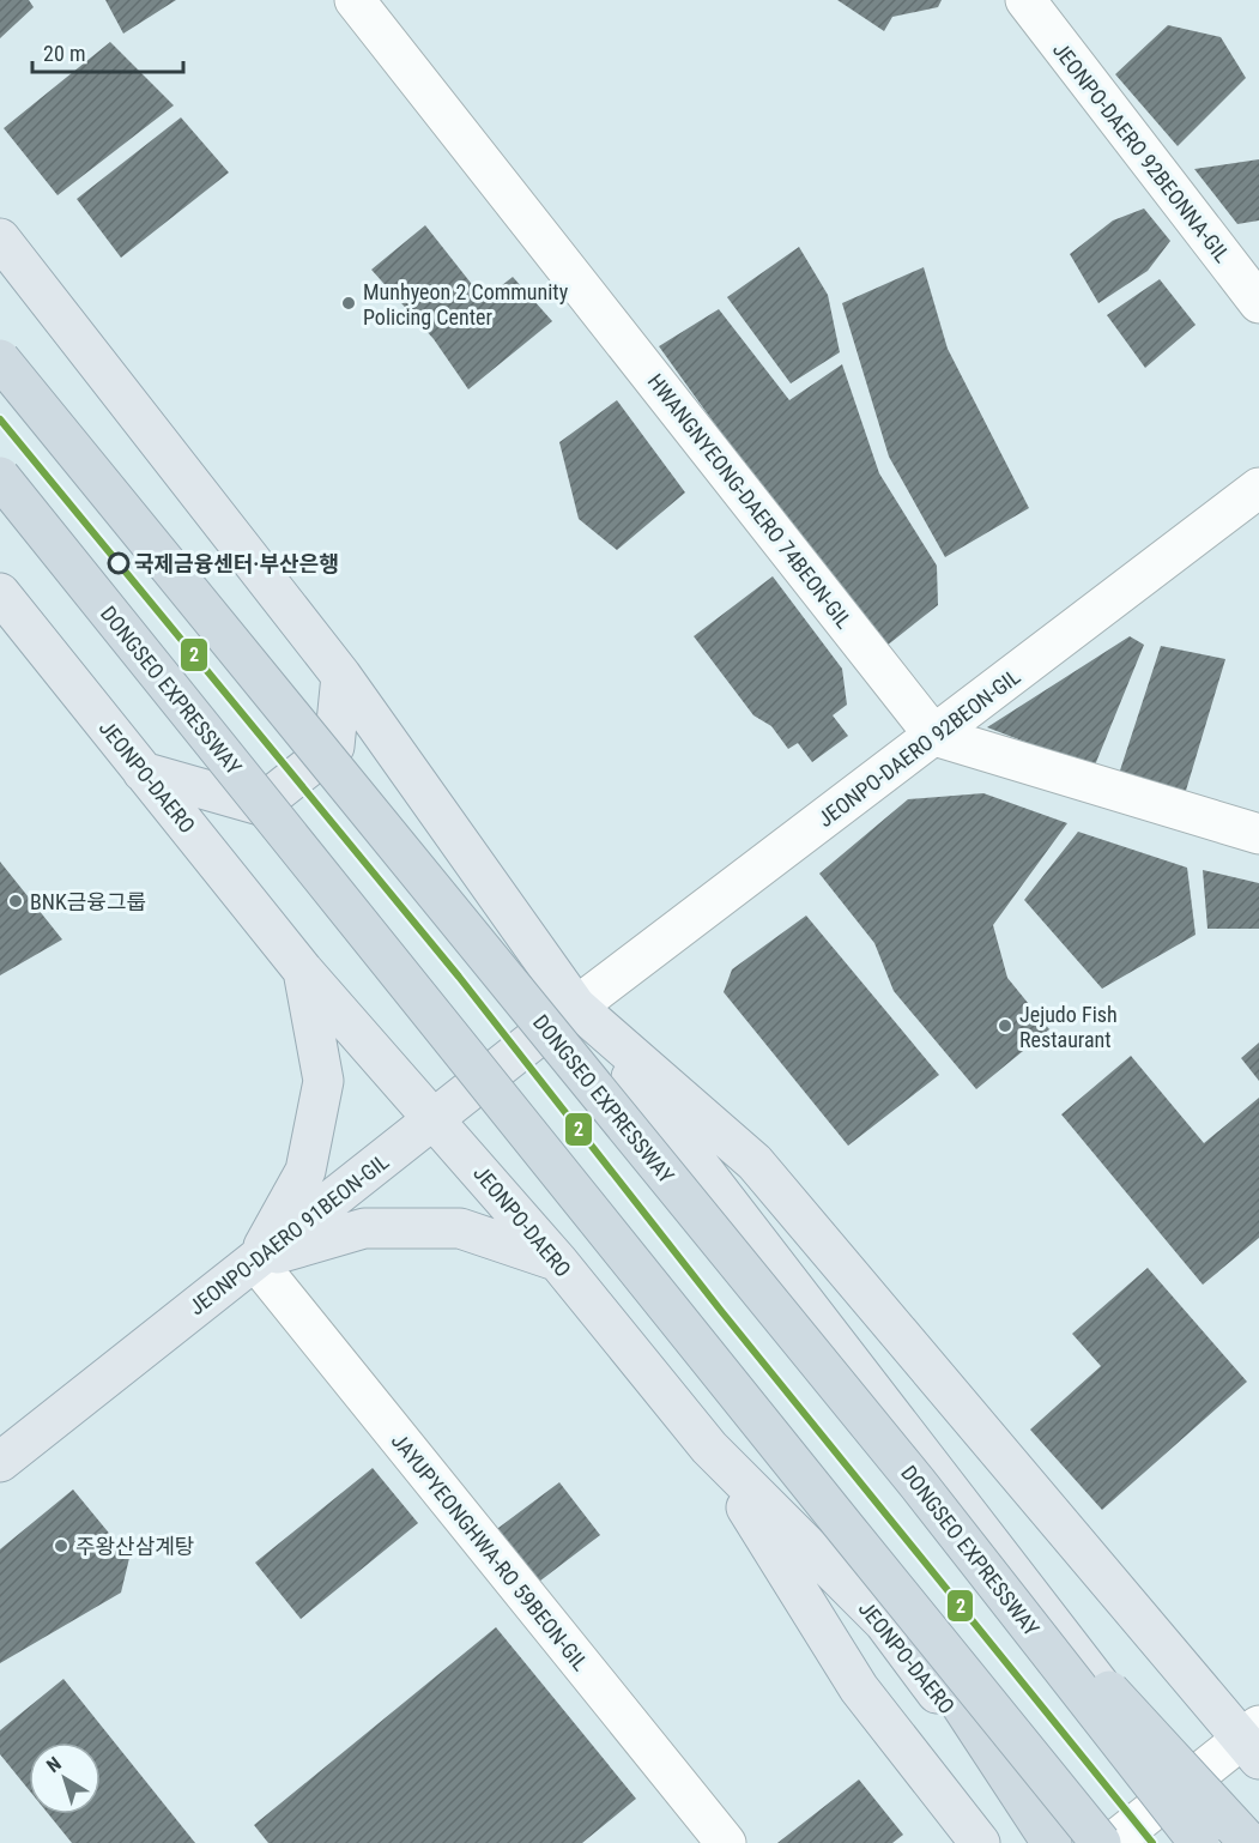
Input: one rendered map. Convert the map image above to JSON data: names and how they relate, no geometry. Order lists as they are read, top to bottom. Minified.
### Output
{"streets":{"highway":["DONGSEO EXPRESSWAY"],"main road":["JEONPO-DAERO","JEONPO-DAERO 91BEON-GIL"],"street":["JEONPO-DAERO 92BEONNA-GIL","HWANGNYEONG-DAERO 74BEON-GIL","JEONPO-DAERO 92BEON-GIL","JAYUPYEONGHWA-RO 59BEON-GIL"]},"crossings":[["HWANGNYEONG-DAERO 74BEON-GIL","JEONPO-DAERO 92BEON-GIL"],["JEONPO-DAERO 92BEON-GIL","JEONPO-DAERO 91BEON-GIL"],["JEONPO-DAERO","JEONPO-DAERO 91BEON-GIL"],["JEONPO-DAERO 91BEON-GIL","JAYUPYEONGHWA-RO 59BEON-GIL"]],"places":["Munhyeon 2 Community Policing Center","국제금융센터·부산은행","BNK금융그룹","Jejudo Fish Restaurant","주왕산삼계탕"],"lines":["metro line 2"],"scale_bar":"20 m","north":"top left"}
